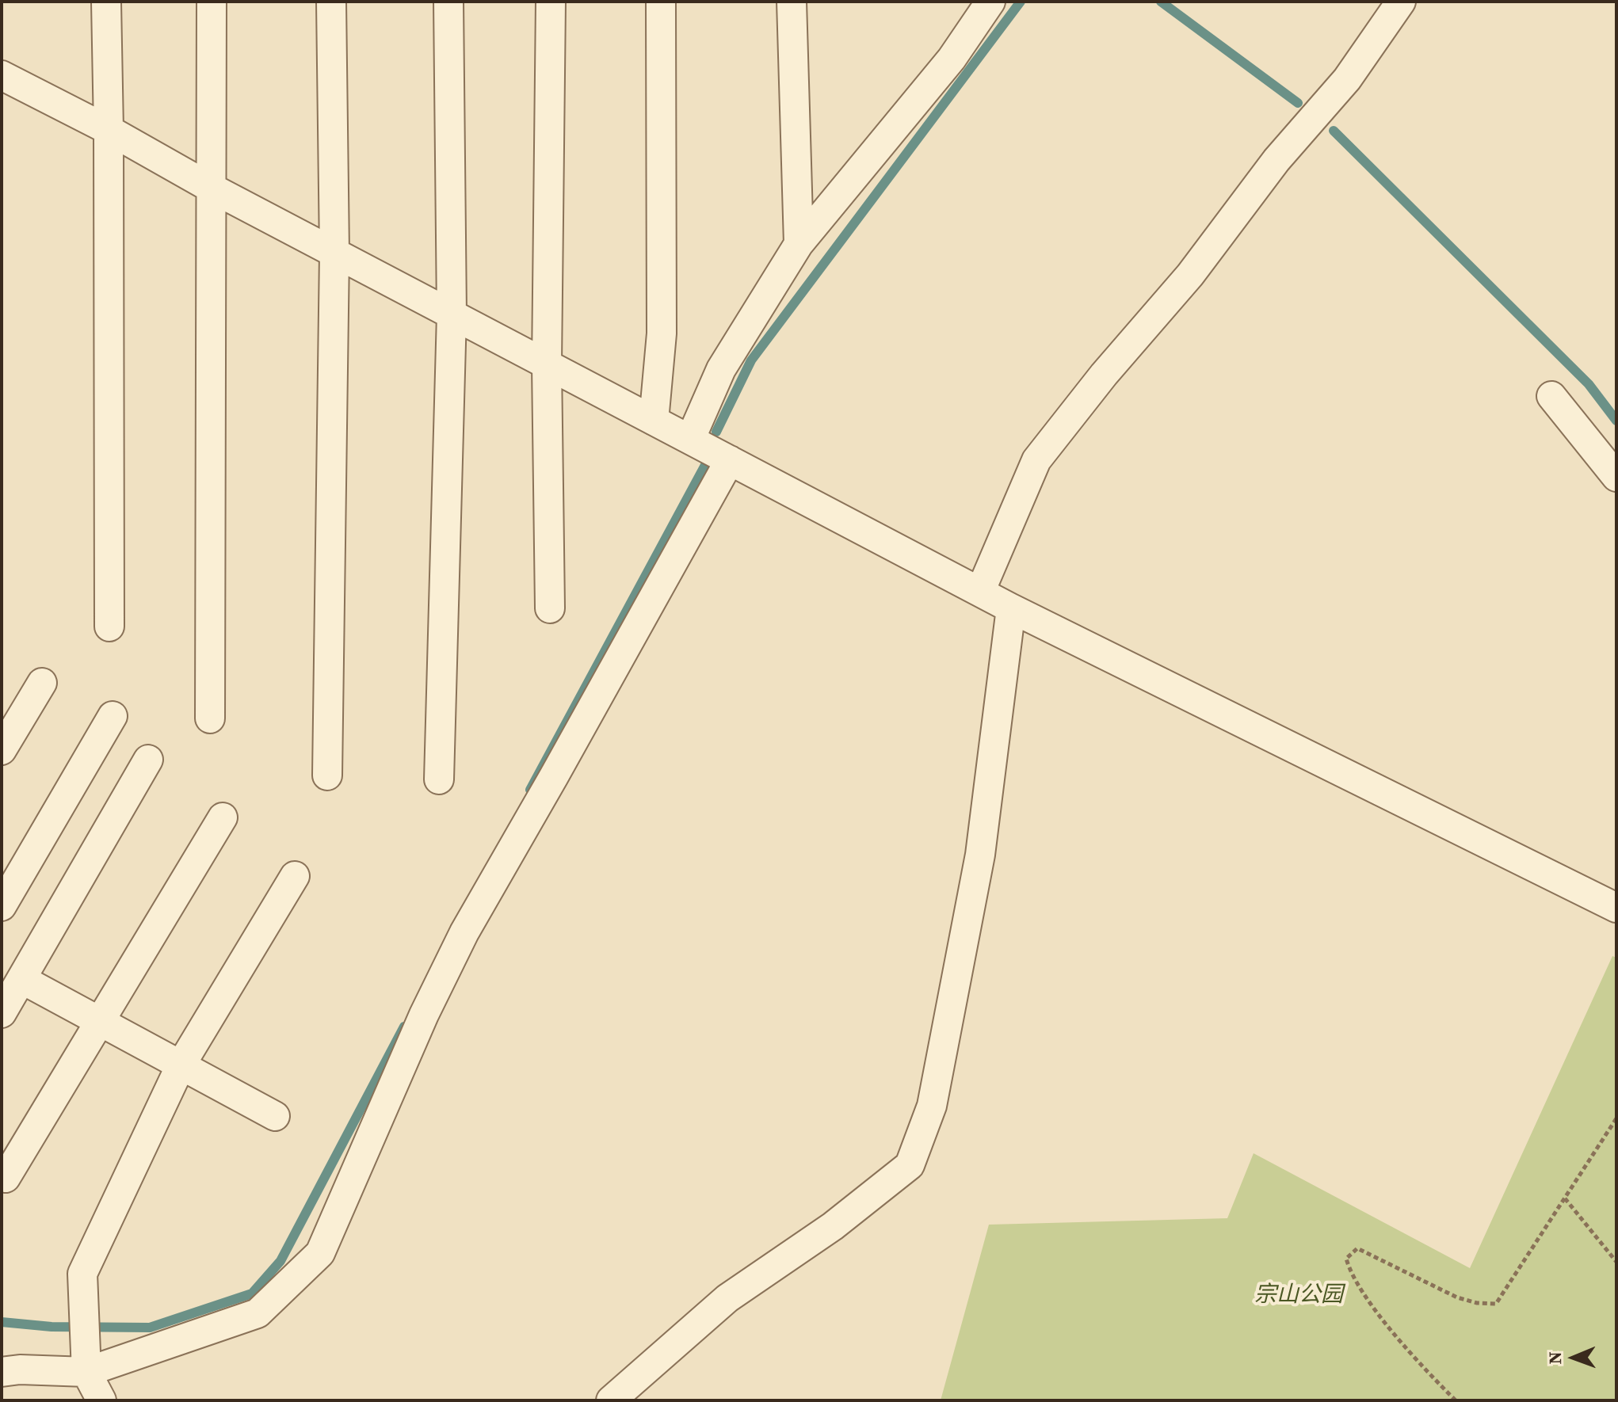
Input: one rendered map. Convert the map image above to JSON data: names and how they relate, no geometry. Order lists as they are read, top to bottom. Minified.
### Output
{"parks":["宗山公园"],"north":"left"}
